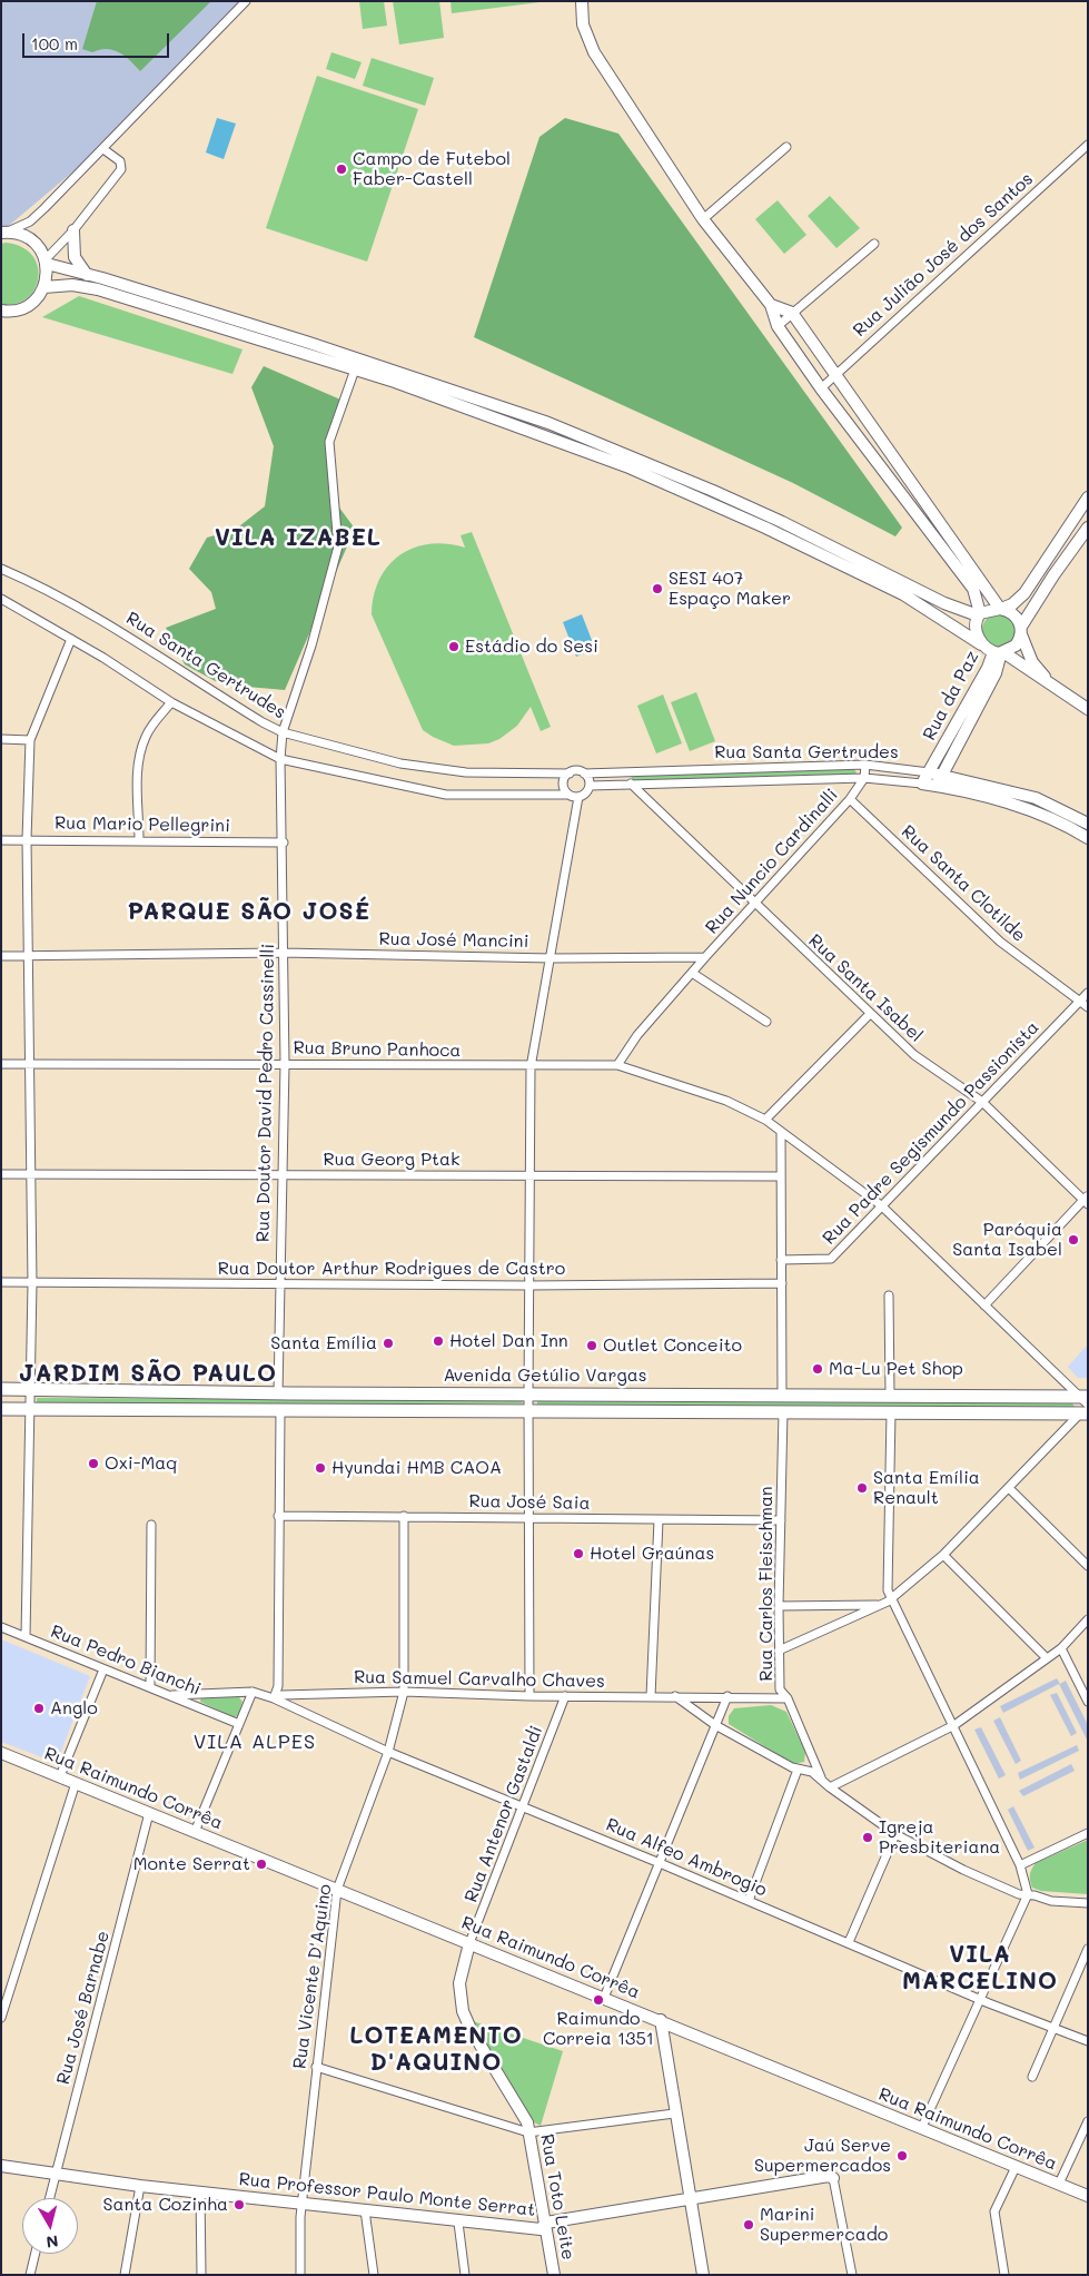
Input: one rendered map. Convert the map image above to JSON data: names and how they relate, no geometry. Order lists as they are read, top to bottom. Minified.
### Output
{"streets":{"main road":["Avenida Getúlio Vargas"],"street":["Rua Julião José dos Santos","Rua Santa Gertrudes","Rua da Paz","Rua Mario Pellegrini","Rua Nuncio Cardinalli","Rua Santa Clotilde","Rua José Mancini","Rua Santa Isabel","Rua Bruno Panhoca","Rua Doutor David Pedro Cassinelli","Rua Padre Segismundo Passionista","Rua Georg Ptak","Rua Doutor Arthur Rodrigues de Castro","Rua José Saia","Rua Carlos Fleischman","Rua Pedro Bianchi","Rua Samuel Carvalho Chaves","Rua Raimundo Corrêa","Rua Antenor Gastaldi","Rua Alfeo Ambrogio","Rua Vicente D'Aquino","Rua José Barnabe","Rua Professor Paulo Monte Serrat","Rua Toto Leite"]},"crossings":[["Rua Santa Gertrudes","Rua da Paz"],["Rua Santa Gertrudes","Rua Nuncio Cardinalli"],["Rua Santa Gertrudes","Rua Santa Isabel"],["Rua Santa Gertrudes","Rua Doutor David Pedro Cassinelli"],["Rua Mario Pellegrini","Rua Doutor David Pedro Cassinelli"],["Rua Nuncio Cardinalli","Rua Santa Clotilde"],["Rua Nuncio Cardinalli","Rua José Mancini"],["Rua Nuncio Cardinalli","Rua Santa Isabel"],["Rua Nuncio Cardinalli","Rua Bruno Panhoca"],["Rua Santa Clotilde","Rua Padre Segismundo Passionista"],["Rua José Mancini","Rua Doutor David Pedro Cassinelli"],["Rua Santa Isabel","Rua Padre Segismundo Passionista"],["Rua Bruno Panhoca","Rua Doutor David Pedro Cassinelli"],["Rua Bruno Panhoca","Rua Padre Segismundo Passionista"],["Rua Bruno Panhoca","Avenida Getúlio Vargas"],["Rua Doutor David Pedro Cassinelli","Rua Georg Ptak"],["Rua Doutor David Pedro Cassinelli","Rua Doutor Arthur Rodrigues de Castro"],["Rua Doutor David Pedro Cassinelli","Avenida Getúlio Vargas"],["Avenida Getúlio Vargas","Rua Carlos Fleischman"],["Rua José Saia","Rua Carlos Fleischman"],["Rua Carlos Fleischman","Rua Samuel Carvalho Chaves"],["Rua Pedro Bianchi","Rua Samuel Carvalho Chaves"],["Rua Samuel Carvalho Chaves","Rua Antenor Gastaldi"],["Rua Samuel Carvalho Chaves","Rua Alfeo Ambrogio"],["Rua Samuel Carvalho Chaves","Rua Vicente D'Aquino"],["Rua Raimundo Corrêa","Rua Antenor Gastaldi"],["Rua Raimundo Corrêa","Rua Vicente D'Aquino"],["Rua Raimundo Corrêa","Rua José Barnabe"],["Rua Raimundo Corrêa","Rua Toto Leite"],["Rua Antenor Gastaldi","Rua Alfeo Ambrogio"],["Rua Antenor Gastaldi","Rua Toto Leite"],["Rua Alfeo Ambrogio","Rua Vicente D'Aquino"],["Rua Vicente D'Aquino","Rua Professor Paulo Monte Serrat"],["Rua José Barnabe","Rua Professor Paulo Monte Serrat"],["Rua Professor Paulo Monte Serrat","Rua Toto Leite"]],"districts":["VILA IZABEL","PARQUE SÃO JOSÉ","JARDIM SÃO PAULO","VILA ALPES","VILA MARCELINO","LOTEAMENTO D'AQUINO"],"places":["Campo de Futebol Faber-Castell","SESI 407 Espaço Maker","Estádio do Sesi","Paróquia Santa Isabel","Hotel Dan Inn","Santa Emília","Outlet Conceito","Ma-Lu Pet Shop","Oxi-Maq","Hyundai HMB CAOA","Santa Emília Renault","Hotel Graúnas","Anglo","Igreja Presbiteriana","Monte Serrat","Raimundo Correia 1351","Jaú Serve Supermercados","Santa Cozinha","Marini Supermercado"],"scale_bar":"100 m","north":"bottom"}
